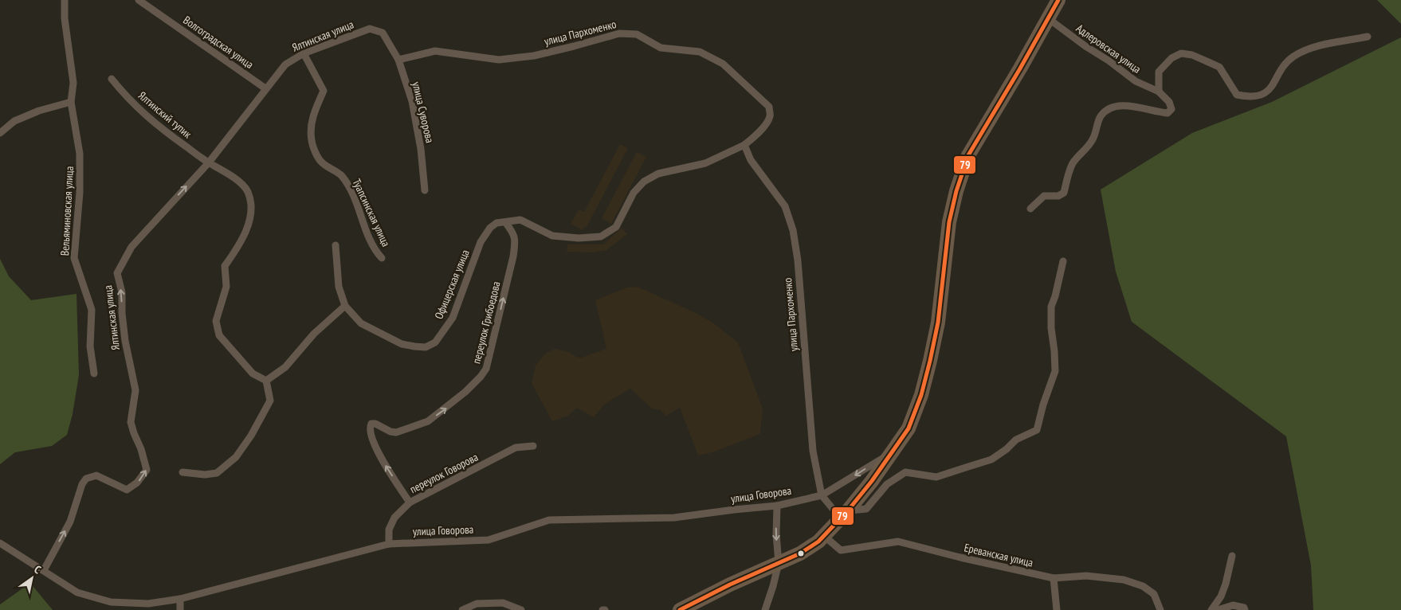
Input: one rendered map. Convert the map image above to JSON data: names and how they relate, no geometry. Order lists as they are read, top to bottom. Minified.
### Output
{"streets":{"street":["улица Пархоменко","Ялтинская улица","Волгоградская улица","Адлеровская улица","улица Суворова","Ялтинский тупик","Вельяминовская улица","Туапсинская улица","Офицерская улица","переулок Грибоедова","переулок Говорова","улица Говорова","Ереванская улица"]},"crossings":[["улица Пархоменко","улица Суворова"],["улица Пархоменко","Офицерская улица"],["улица Пархоменко","переулок Грибоедова"],["улица Пархоменко","улица Говорова"],["Ялтинская улица","Волгоградская улица"],["Ялтинская улица","улица Суворова"],["Ялтинская улица","Ялтинский тупик"],["Ялтинская улица","Туапсинская улица"],["Ялтинская улица","улица Говорова"],["Офицерская улица","переулок Грибоедова"],["переулок Грибоедова","переулок Говорова"],["переулок Говорова","улица Говорова"]],"one_way":["Ялтинская улица"],"lines":["transit line 79"],"north":"top right"}
